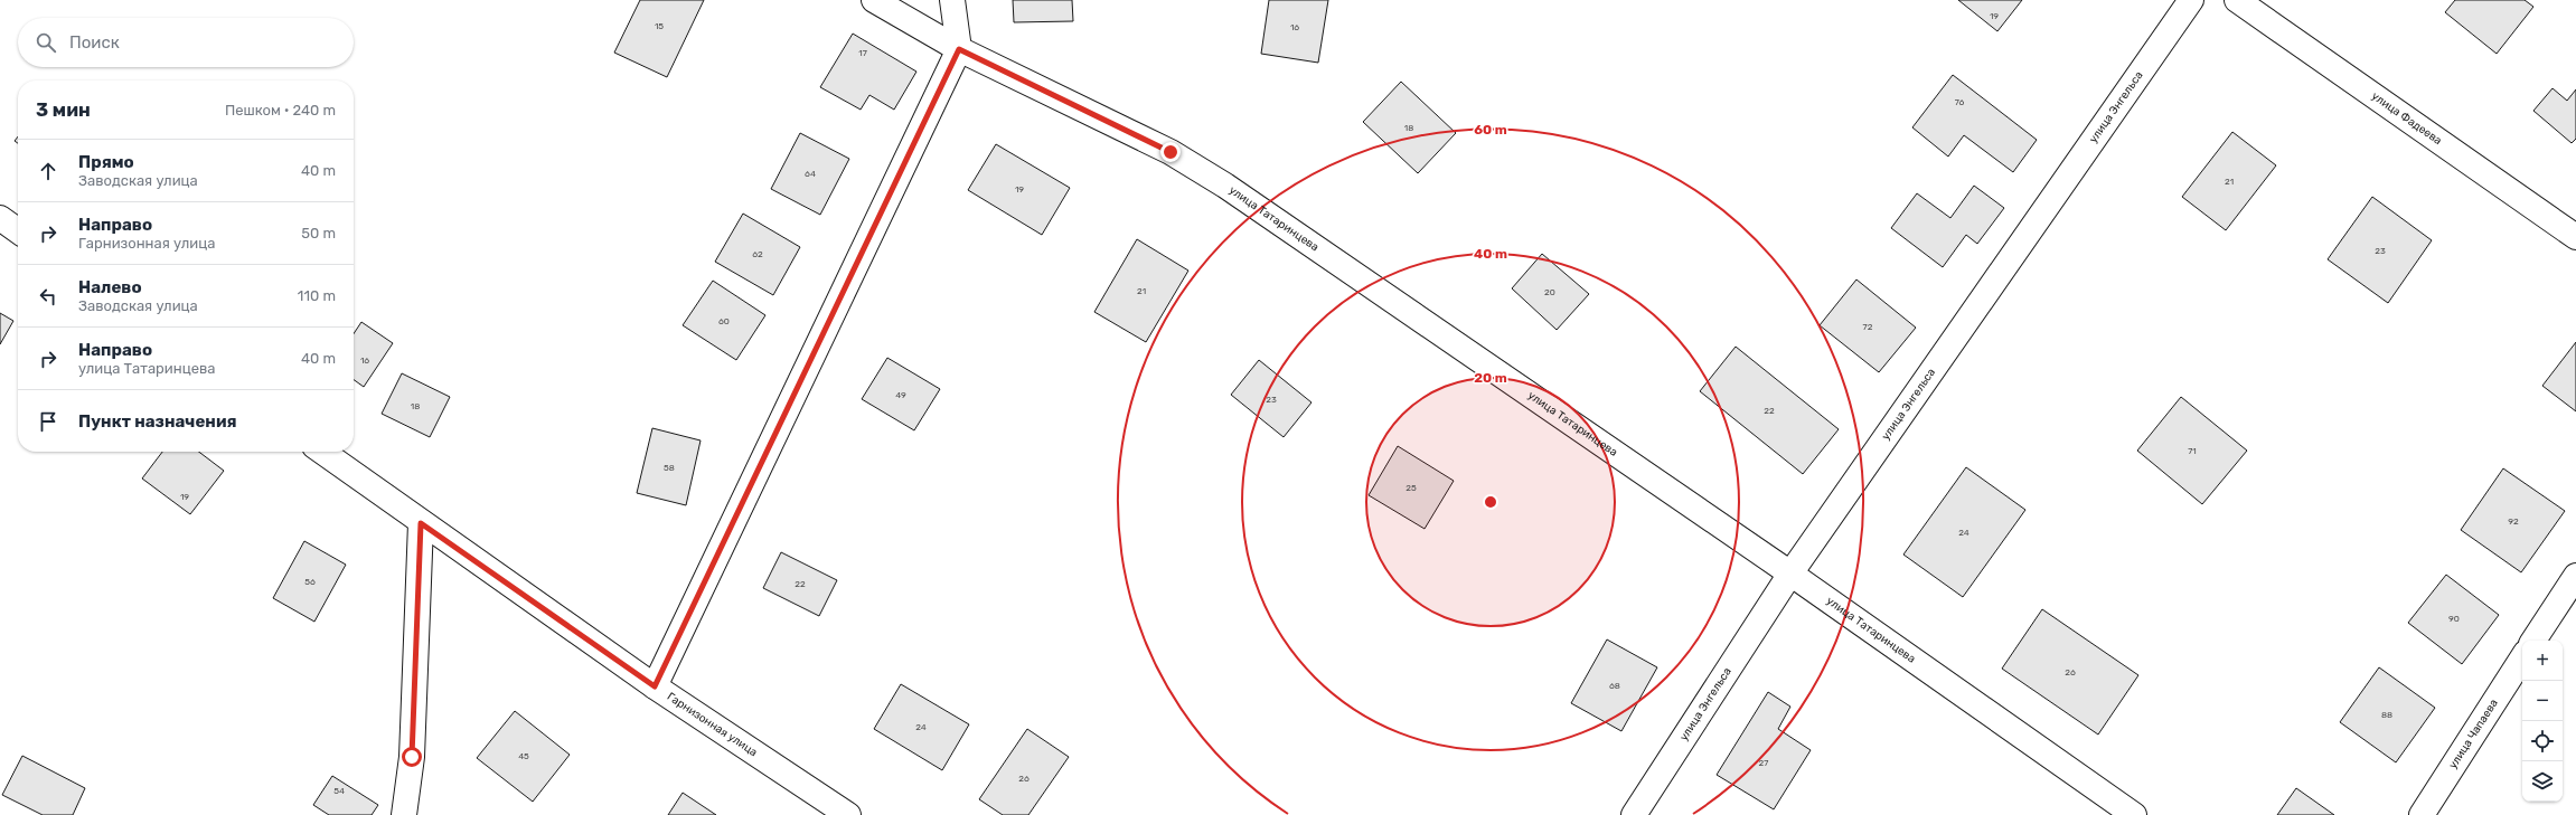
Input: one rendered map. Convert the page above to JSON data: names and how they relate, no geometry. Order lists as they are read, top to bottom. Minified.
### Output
{"streets":{"street":["улица Энгельса","улица Фадеева","улица Татаринцева","Гарнизонная улица","улица Чапаева"]},"crossings":[["улица Энгельса","улица Татаринцева"]],"house_numbers":["19","15","16","17","76","18","64","21","19","23","62","21","20","60","72","16","49","23","18","22","71","58","25","19","92","24","56","22","90","26","68","88","24","45","27","26","54"],"page":{"search":"Поиск","heading":["3 мин","Пешком · 240 m"],"list":[["Прямо","Заводская улица","40 m"],["Направо","Гарнизонная улица","50 m"],["Налево","Заводская улица","110 m"],["Направо","улица Татаринцева","40 m"],"Пункт назначения"],"map_buttons":["+","−"]},"rings":["60 m","40 m","20 m"]}
